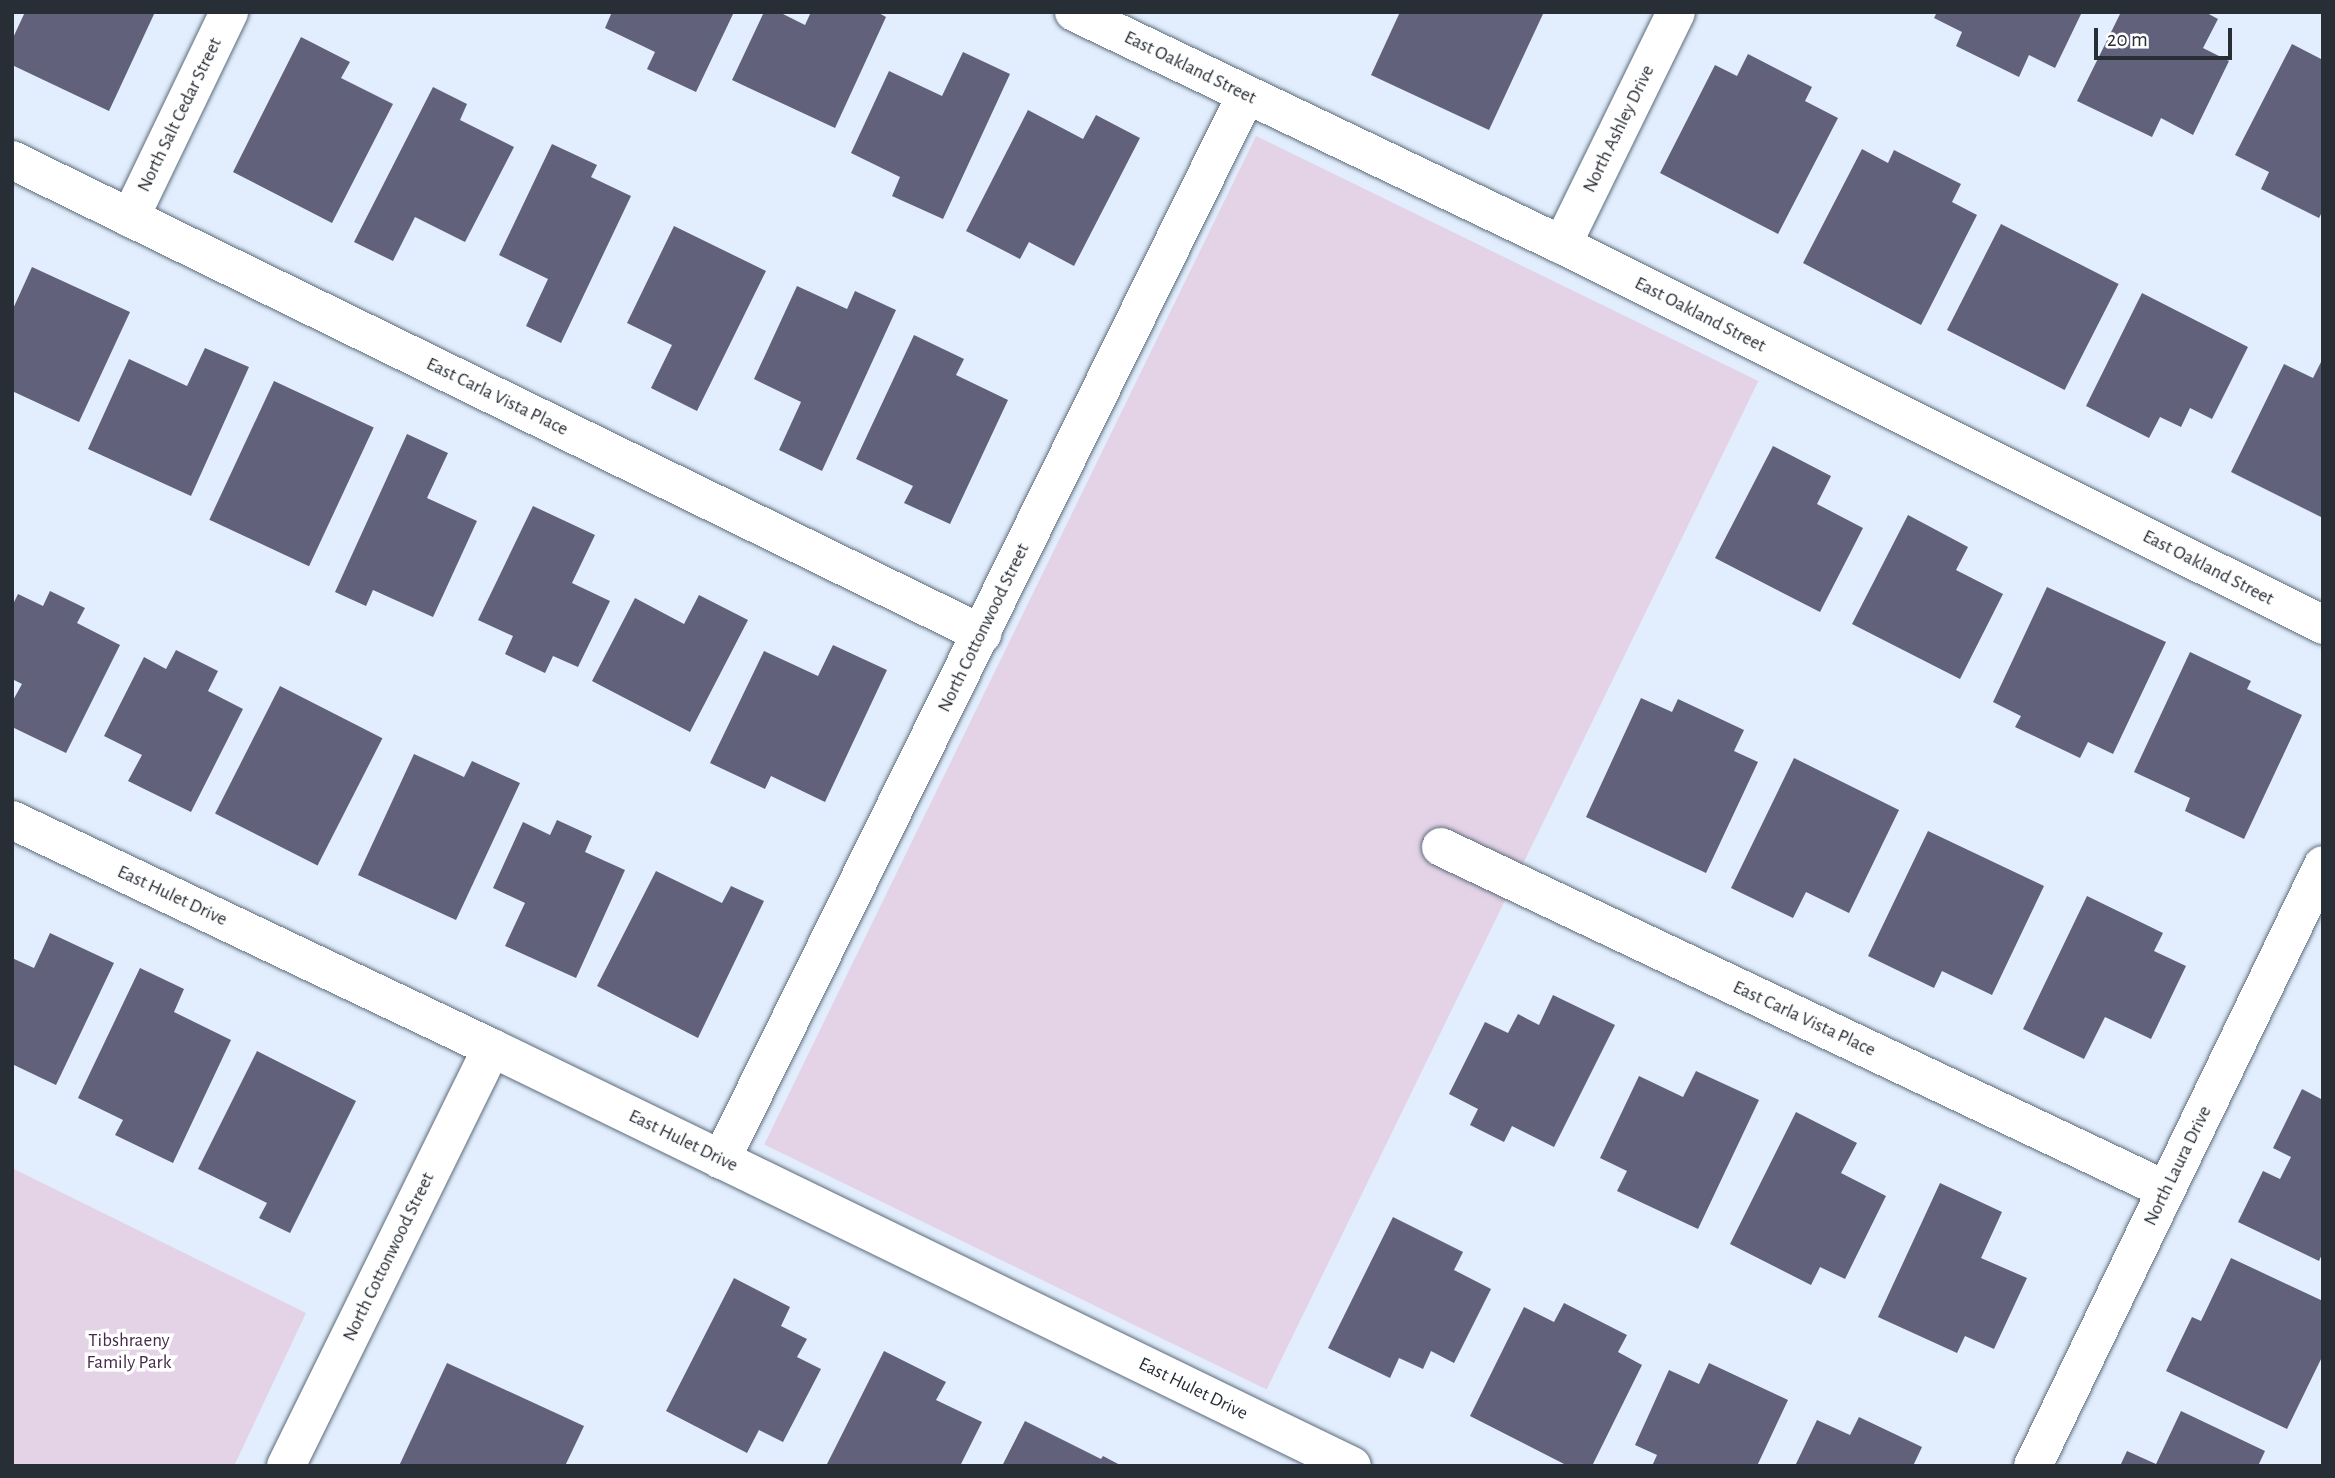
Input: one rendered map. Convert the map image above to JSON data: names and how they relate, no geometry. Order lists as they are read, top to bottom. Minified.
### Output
{"streets":{"street":["East Oakland Street","North Salt Cedar Street","North Ashley Drive","East Carla Vista Place","North Cottonwood Street","East Hulet Drive","North Laura Drive"]},"crossings":[["East Oakland Street","North Ashley Drive"],["East Oakland Street","North Cottonwood Street"],["North Salt Cedar Street","East Carla Vista Place"],["East Carla Vista Place","North Cottonwood Street"],["East Carla Vista Place","North Laura Drive"],["North Cottonwood Street","East Hulet Drive"]],"parks":["Tibshraeny Family Park"],"scale_bar":"20 m"}
